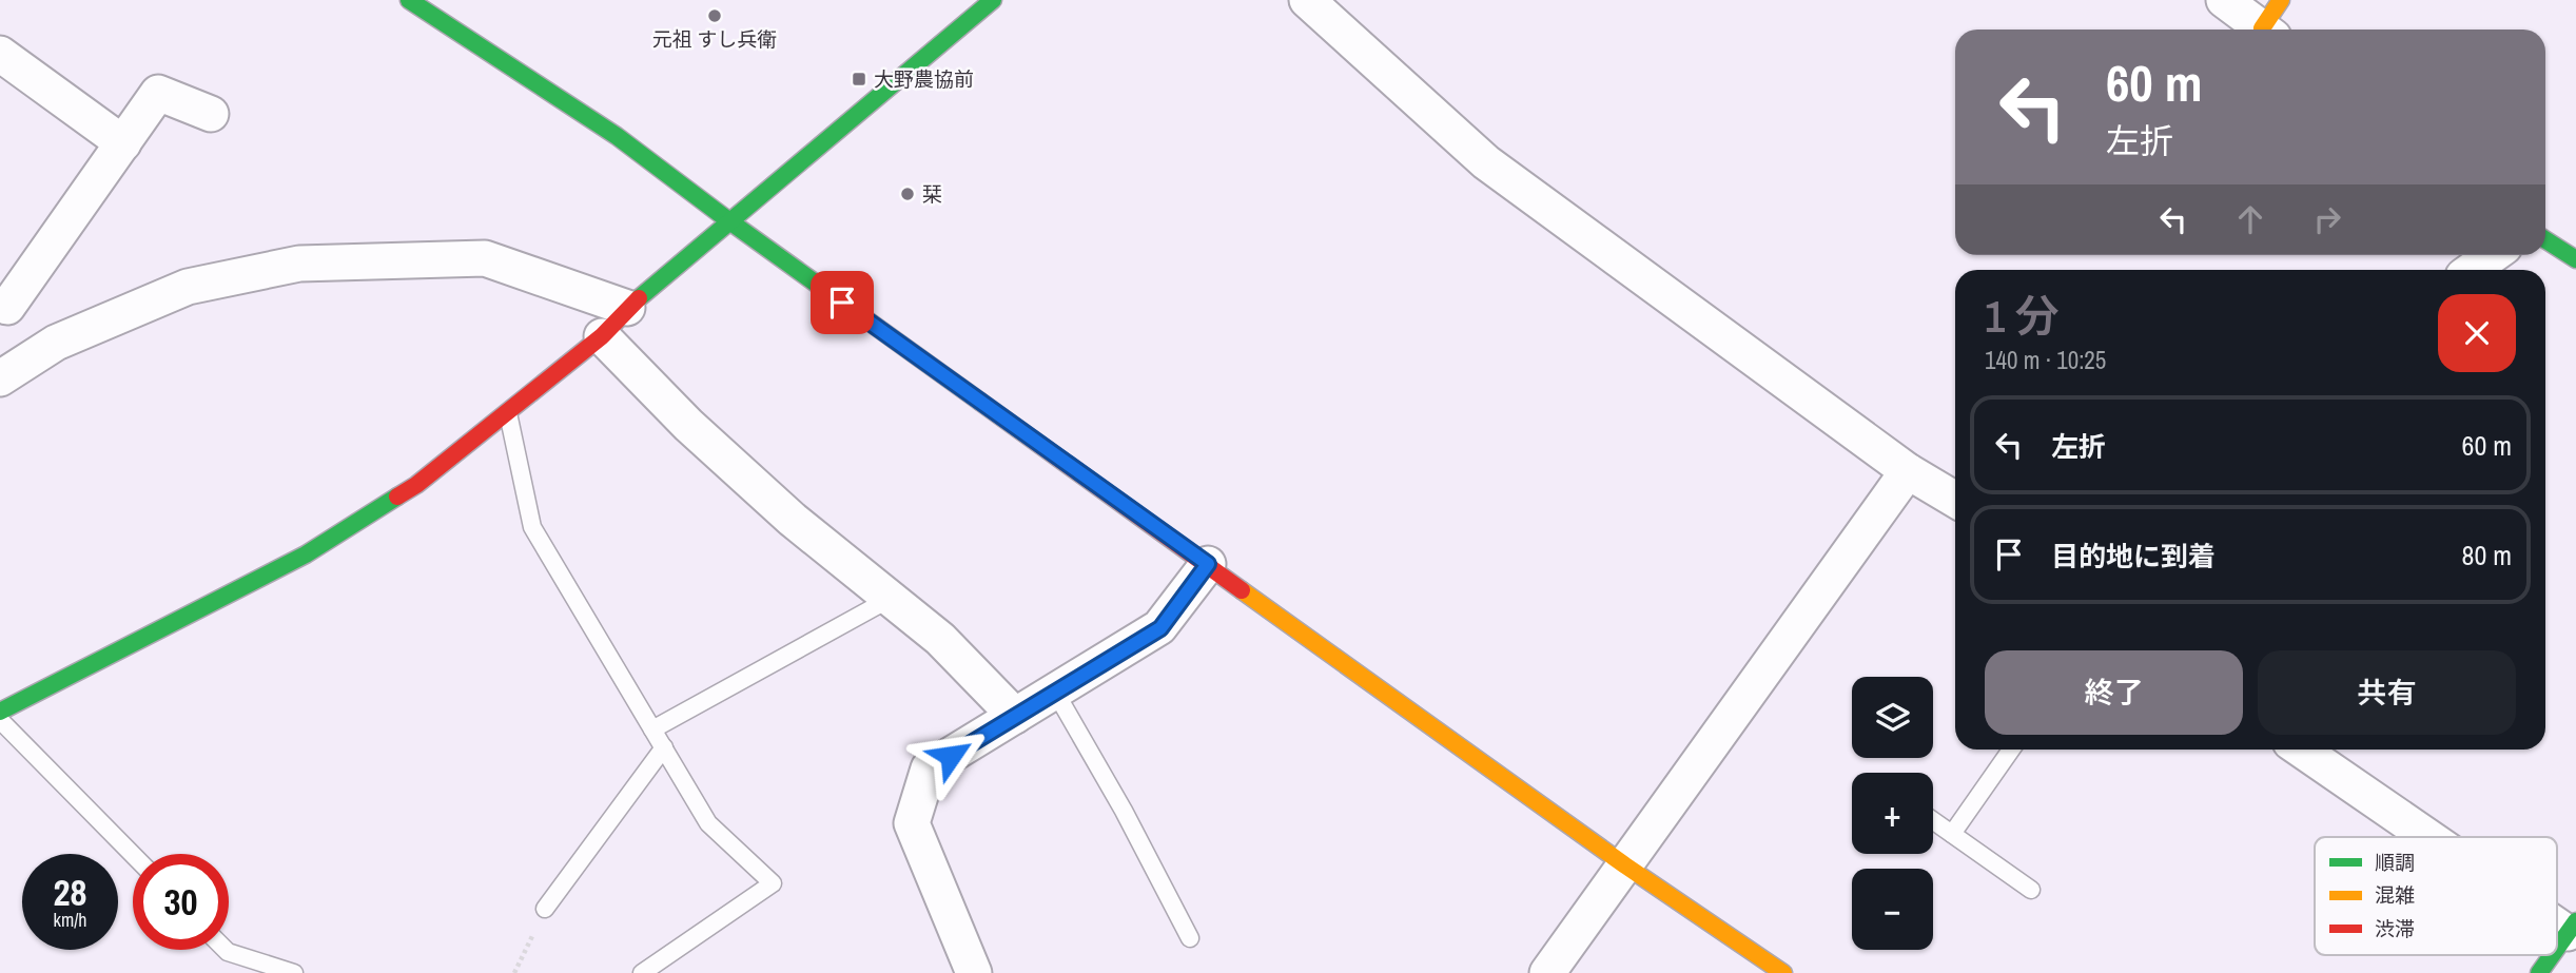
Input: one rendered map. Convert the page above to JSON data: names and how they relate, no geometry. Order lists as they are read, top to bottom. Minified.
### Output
{"places":{"other":["元祖 すし兵衛","栞"],"transit":["大野農協前"]},"legend":["順調","混雑","渋滞"],"page":{"turn":["60 m","左折"],"heading":["1 分","140 m · 10:25"],"list":[{"name":"左折","value":"60 m"},{"name":"目的地に到着","value":"80 m"}],"buttons":["終了","共有"],"map_buttons":["+","−"],"speed":"28 km/h","limit":"30"}}
